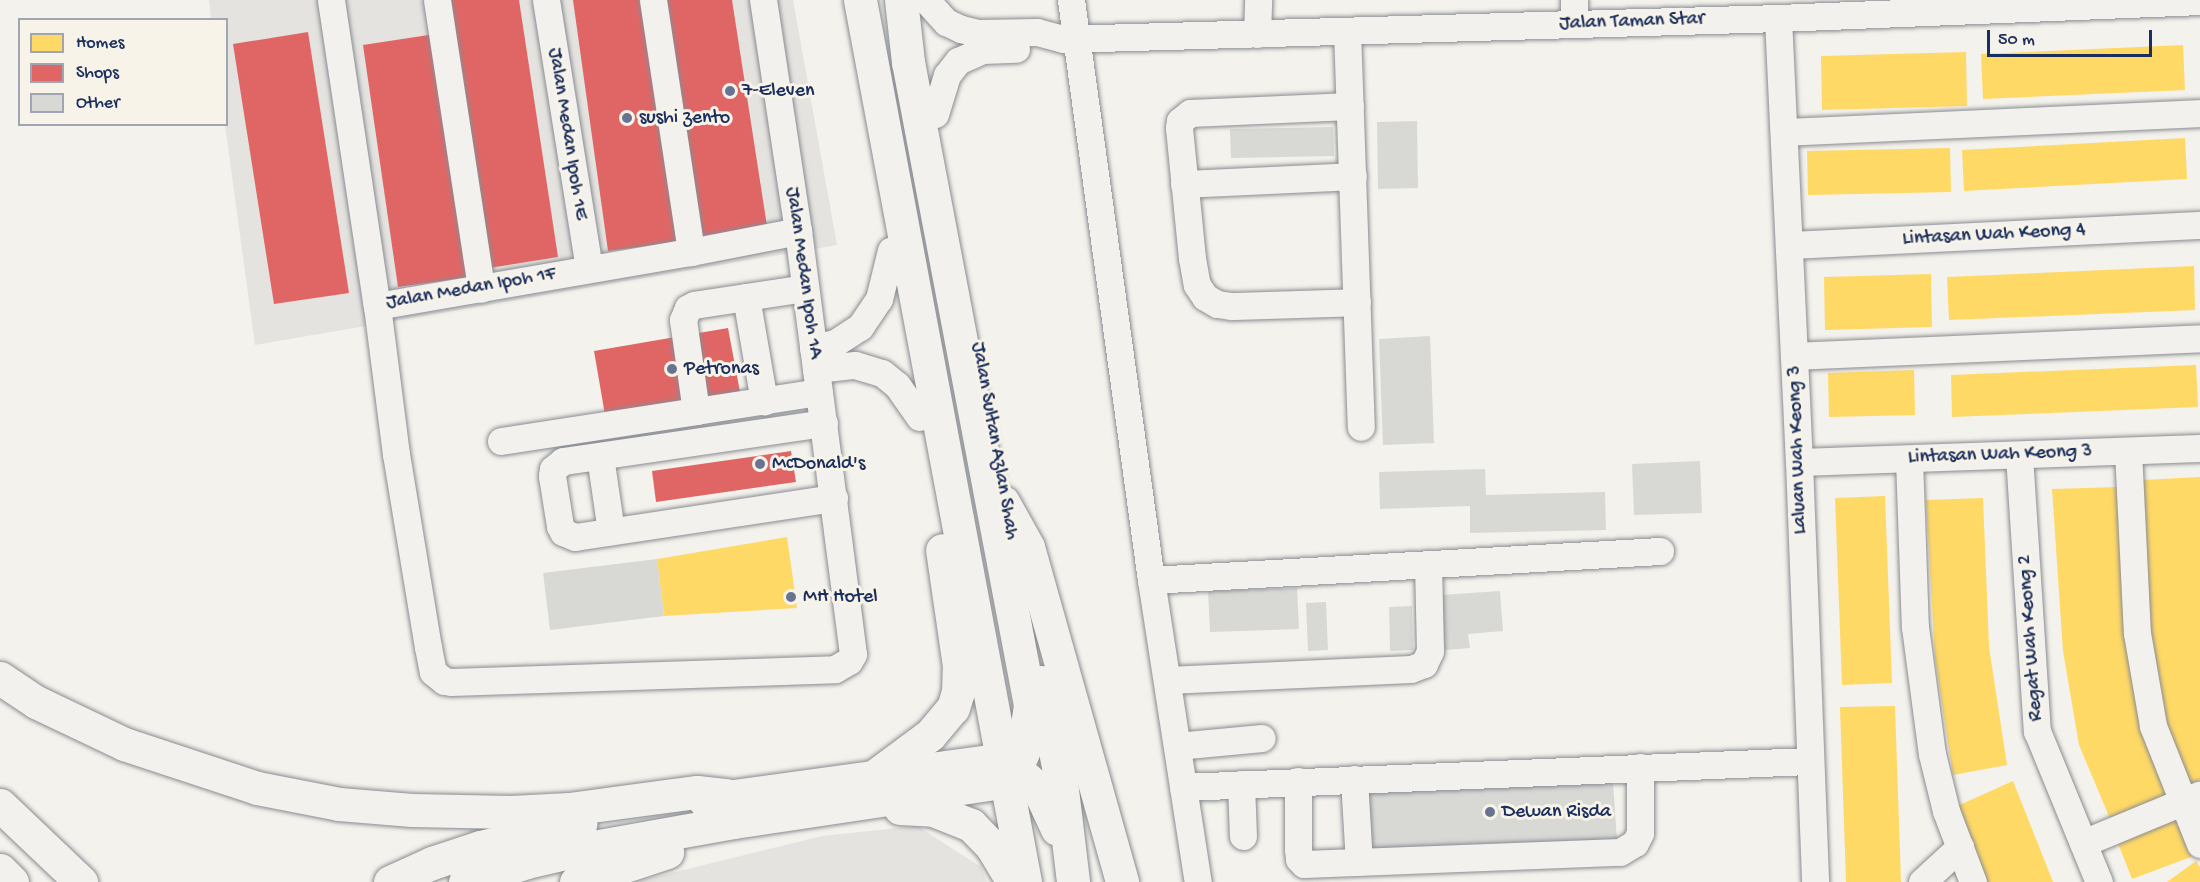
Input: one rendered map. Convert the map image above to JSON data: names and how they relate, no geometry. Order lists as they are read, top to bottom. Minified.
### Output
{"streets":{"main road":["Jalan Sultan Azlan Shah"],"street":["Jalan Taman Star","Jalan Medan Ipoh 1E","Lintasan Wah Keong 4","Jalan Medan Ipoh 1A","Jalan Medan Ipoh 1F","Laluan Wah Keong 3","Lintasan Wah Keong 3","Regat Wah Keong 2"]},"crossings":[["Jalan Taman Star","Jalan Sultan Azlan Shah"],["Jalan Taman Star","Laluan Wah Keong 3"],["Jalan Medan Ipoh 1E","Jalan Medan Ipoh 1F"],["Lintasan Wah Keong 4","Laluan Wah Keong 3"],["Jalan Medan Ipoh 1A","Jalan Medan Ipoh 1F"],["Laluan Wah Keong 3","Lintasan Wah Keong 3"],["Lintasan Wah Keong 3","Regat Wah Keong 2"]],"places":["7-Eleven","sushi zento","Petronas","McDonald's","MH Hotel","Dewan Risda"],"legend":["Homes","Shops","Other"],"scale_bar":"50 m"}
